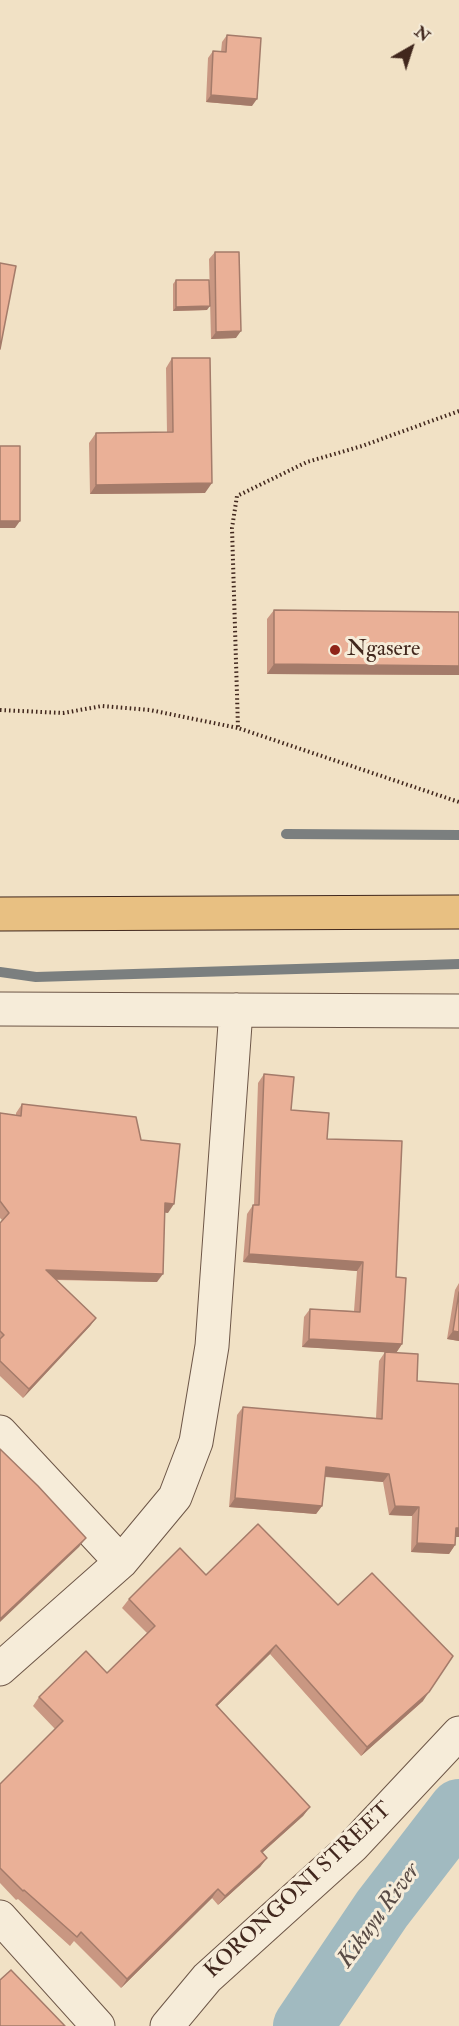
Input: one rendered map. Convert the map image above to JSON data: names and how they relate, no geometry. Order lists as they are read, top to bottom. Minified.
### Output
{"streets":{"street":["KORONGONI STREET"]},"water":["Kikuyu River"],"places":["Ngasere"],"north":"top right"}
